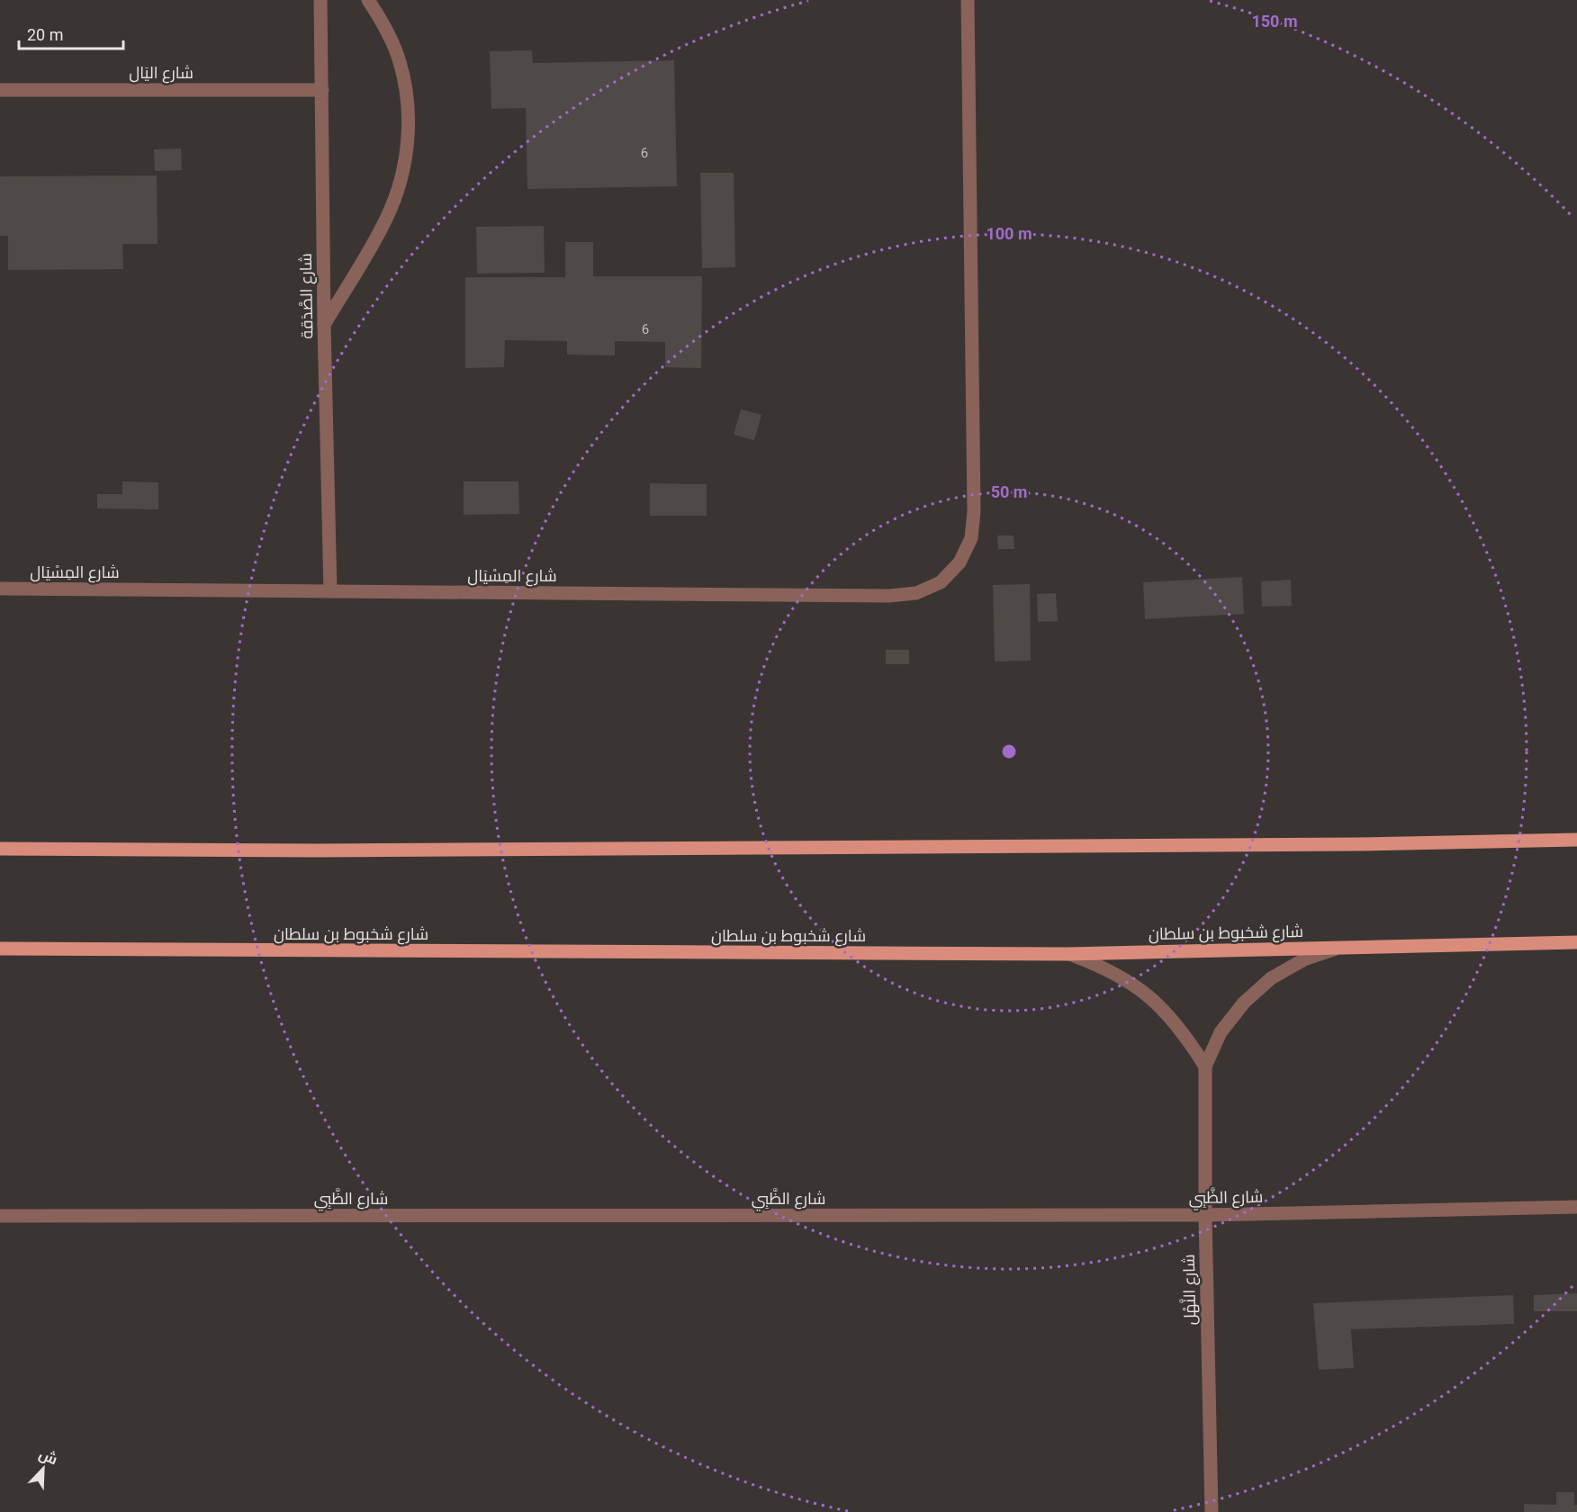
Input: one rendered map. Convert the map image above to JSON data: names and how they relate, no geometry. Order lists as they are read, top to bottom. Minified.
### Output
{"streets":{"main road":["شارع شخبوط بن سلطان"],"street":["شارع اليَال","شارع الصَّدَقة","شارع المِسْيَال","شارع الظَّبِي","شارع النَّهْل"]},"crossings":[["شارع اليَال","شارع الصَّدَقة"],["شارع الصَّدَقة","شارع المِسْيَال"],["شارع شخبوط بن سلطان","شارع النَّهْل"],["شارع الظَّبِي","شارع النَّهْل"]],"house_numbers":["6","6"],"scale_bar":"20 m","north":"top right","rings":["150 m","100 m","50 m"]}
